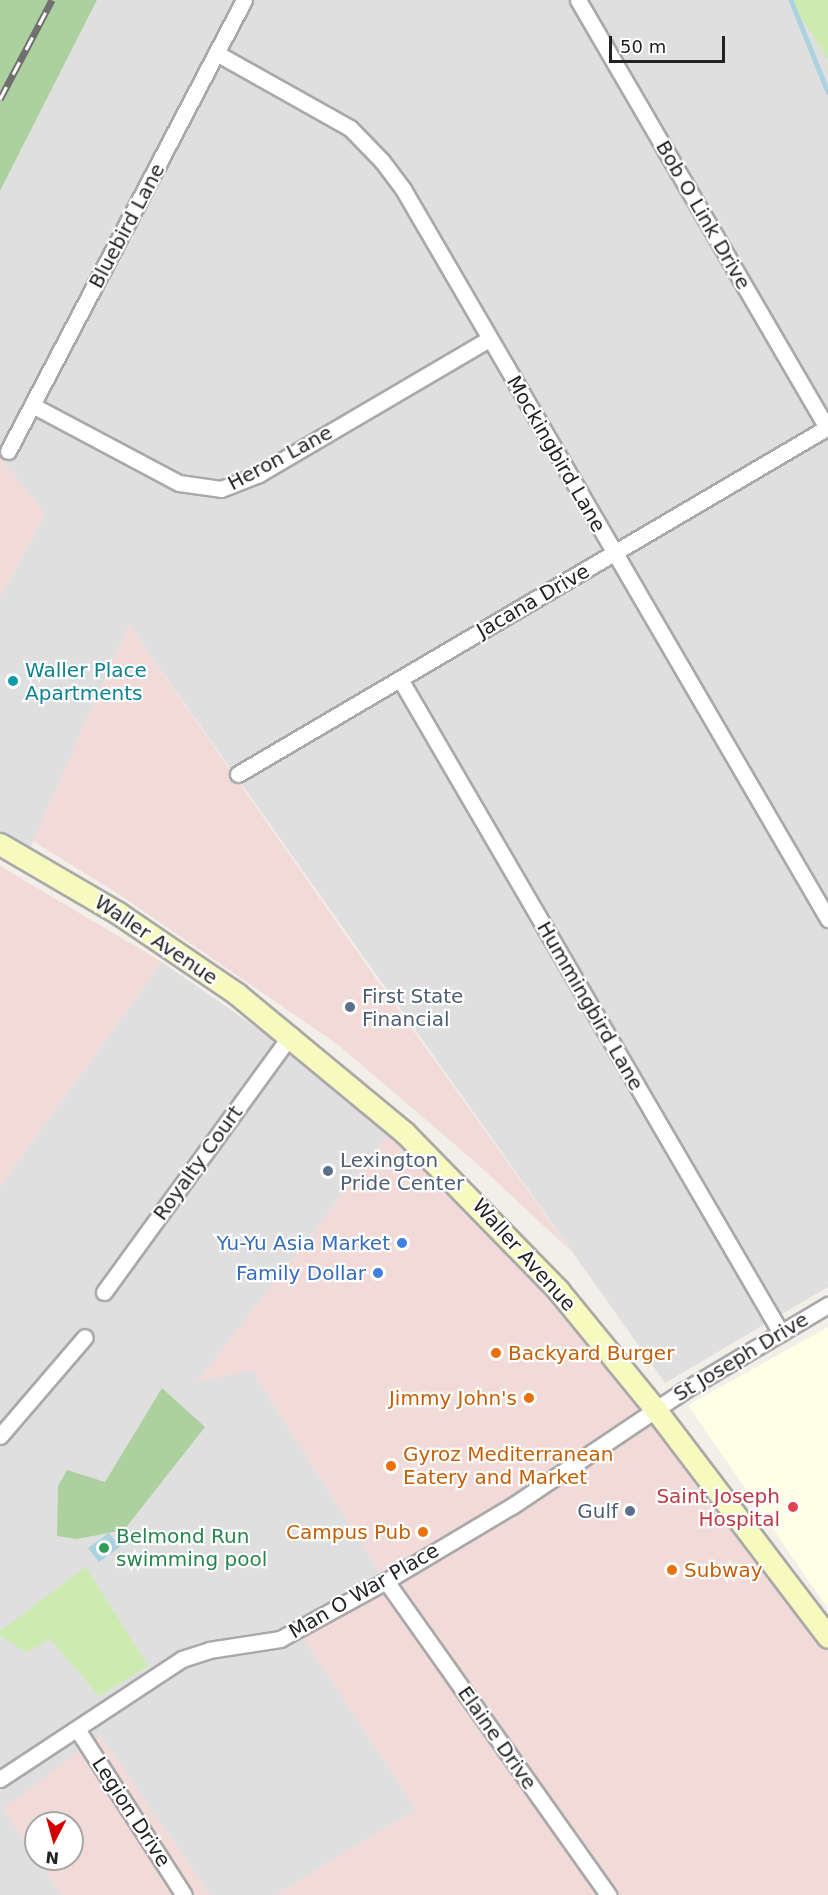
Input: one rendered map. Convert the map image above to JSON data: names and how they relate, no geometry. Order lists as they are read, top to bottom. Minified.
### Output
{"streets":{"main road":["Waller Avenue"],"street":["Bob O Link Drive","Bluebird Lane","Mockingbird Lane","Heron Lane","Jacana Drive","Hummingbird Lane","Royalty Court","St Joseph Drive","Man O War Place","Elaine Drive","Legion Drive"]},"crossings":[["Bob O Link Drive","Jacana Drive"],["Bluebird Lane","Mockingbird Lane"],["Bluebird Lane","Heron Lane"],["Mockingbird Lane","Heron Lane"],["Mockingbird Lane","Jacana Drive"],["Jacana Drive","Hummingbird Lane"],["Waller Avenue","Royalty Court"],["Waller Avenue","St Joseph Drive"],["Waller Avenue","Man O War Place"],["Hummingbird Lane","St Joseph Drive"],["St Joseph Drive","Man O War Place"],["Man O War Place","Elaine Drive"],["Man O War Place","Legion Drive"]],"places":["Waller Place Apartments","First State Financial","Lexington Pride Center","Yu-Yu Asia Market","Family Dollar","Backyard Burger","Jimmy John's","Gyroz Mediterranean Eatery and Market","Saint Joseph Hospital","Gulf","Campus Pub","Belmond Run swimming pool","Subway"],"scale_bar":"50 m","north":"bottom"}
